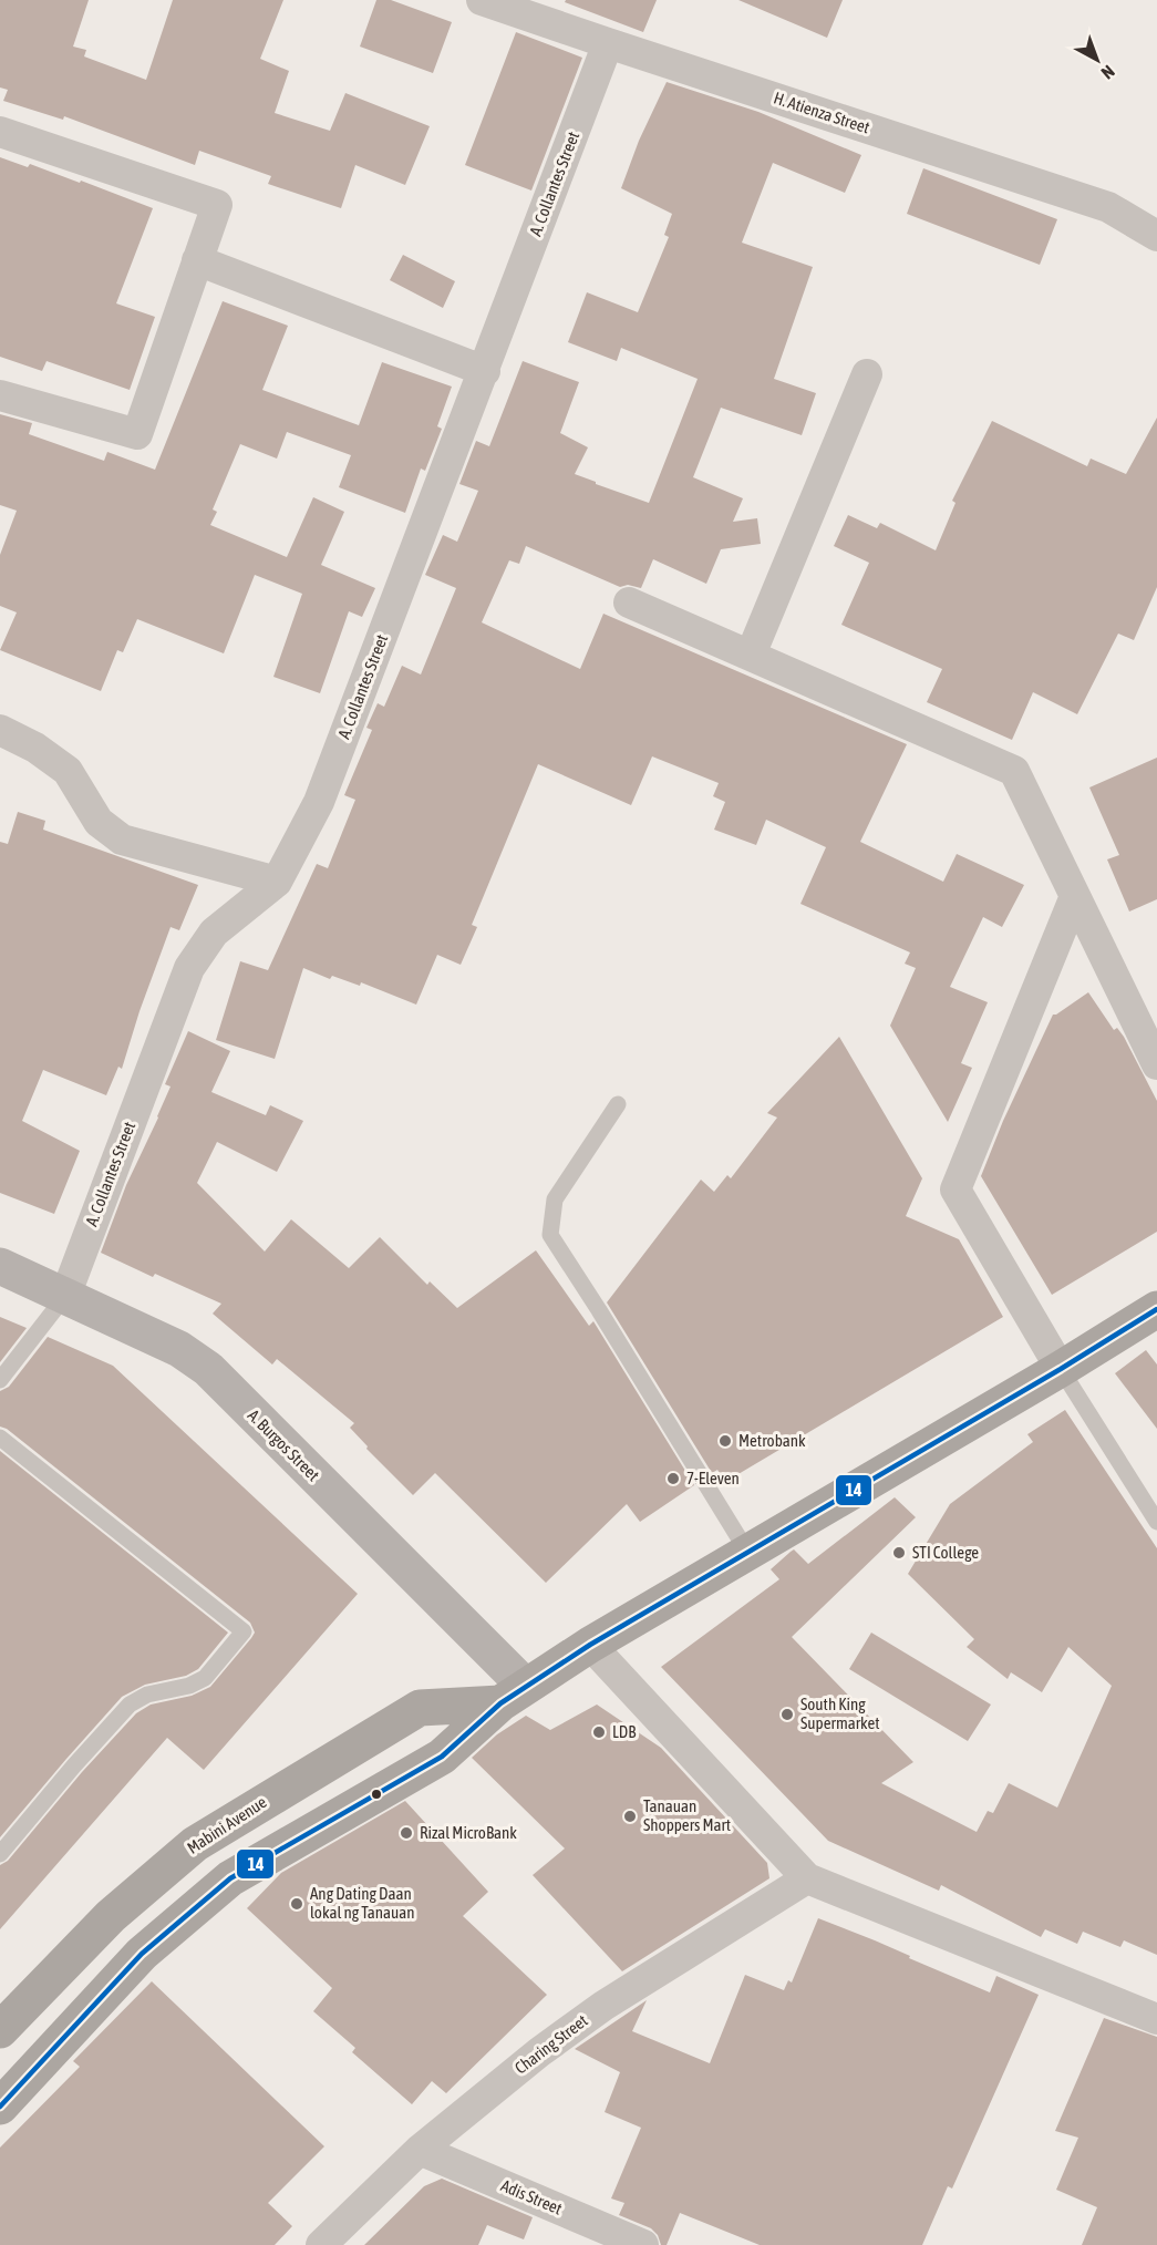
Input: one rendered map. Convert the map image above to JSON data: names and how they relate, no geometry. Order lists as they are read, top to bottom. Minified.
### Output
{"streets":{"main road":["Mabini Avenue"],"street":["H. Atienza Street","A. Collantes Street","A. Burgos Street","Charing Street","Adis Street"]},"crossings":[["H. Atienza Street","A. Collantes Street"],["A. Collantes Street","A. Burgos Street"],["A. Burgos Street","Mabini Avenue"],["Charing Street","Adis Street"]],"places":["Metrobank","7-Eleven","STI College","South King Supermarket","LDB","Tanauan Shoppers Mart","Rizal MicroBank","Ang Dating Daan lokal ng Tanauan"],"lines":["transit line 14"],"north":"bottom right"}
